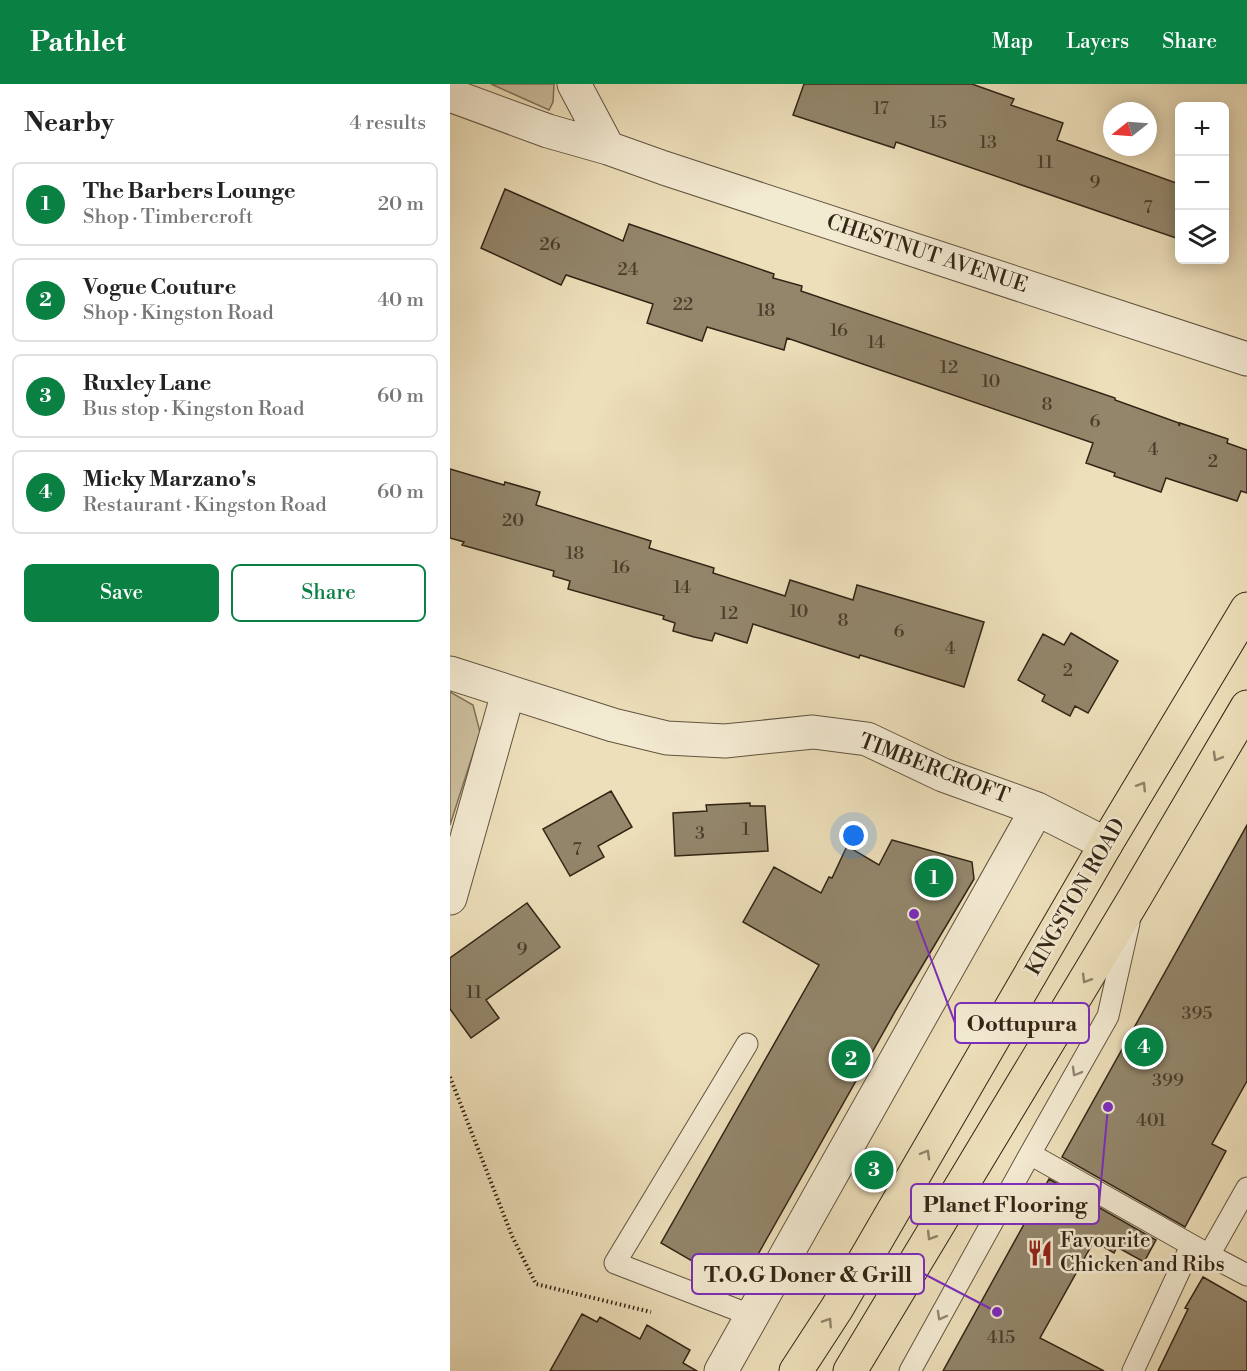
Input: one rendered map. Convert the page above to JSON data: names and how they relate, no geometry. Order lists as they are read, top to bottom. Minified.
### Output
{"streets":{"highway":["KINGSTON ROAD"],"street":["CHESTNUT AVENUE","TIMBERCROFT"]},"crossings":[["TIMBERCROFT","KINGSTON ROAD"]],"places":{"other":["Oottupura","Planet Flooring","T.O.G Doner & Grill"],"restaurant":["Favourite Chicken and Ribs"]},"house_numbers":["17","15","13","11","9","7","26","24","22","18","16","14","12","10","8","6","4","2","20","18","16","14","10","12","8","6","4","2","1","3","7","9","11","395","399","401","415"],"north":"left","page":{"header":"Pathlet","nav":["Map","Layers","Share"],"heading":["Nearby","4 results"],"map_buttons":["+","−"],"list":[{"mark":"1","name":"The Barbers Lounge","note":"Shop · Timbercroft","value":"20 m"},{"mark":"2","name":"Vogue Couture","note":"Shop · Kingston Road","value":"40 m"},{"mark":"3","name":"Ruxley Lane","note":"Bus stop · Kingston Road","value":"60 m"},{"mark":"4","name":"Micky Marzano's","note":"Restaurant · Kingston Road","value":"60 m"}],"buttons":["Save","Share"],"pins":["1","4","2","3"]}}
